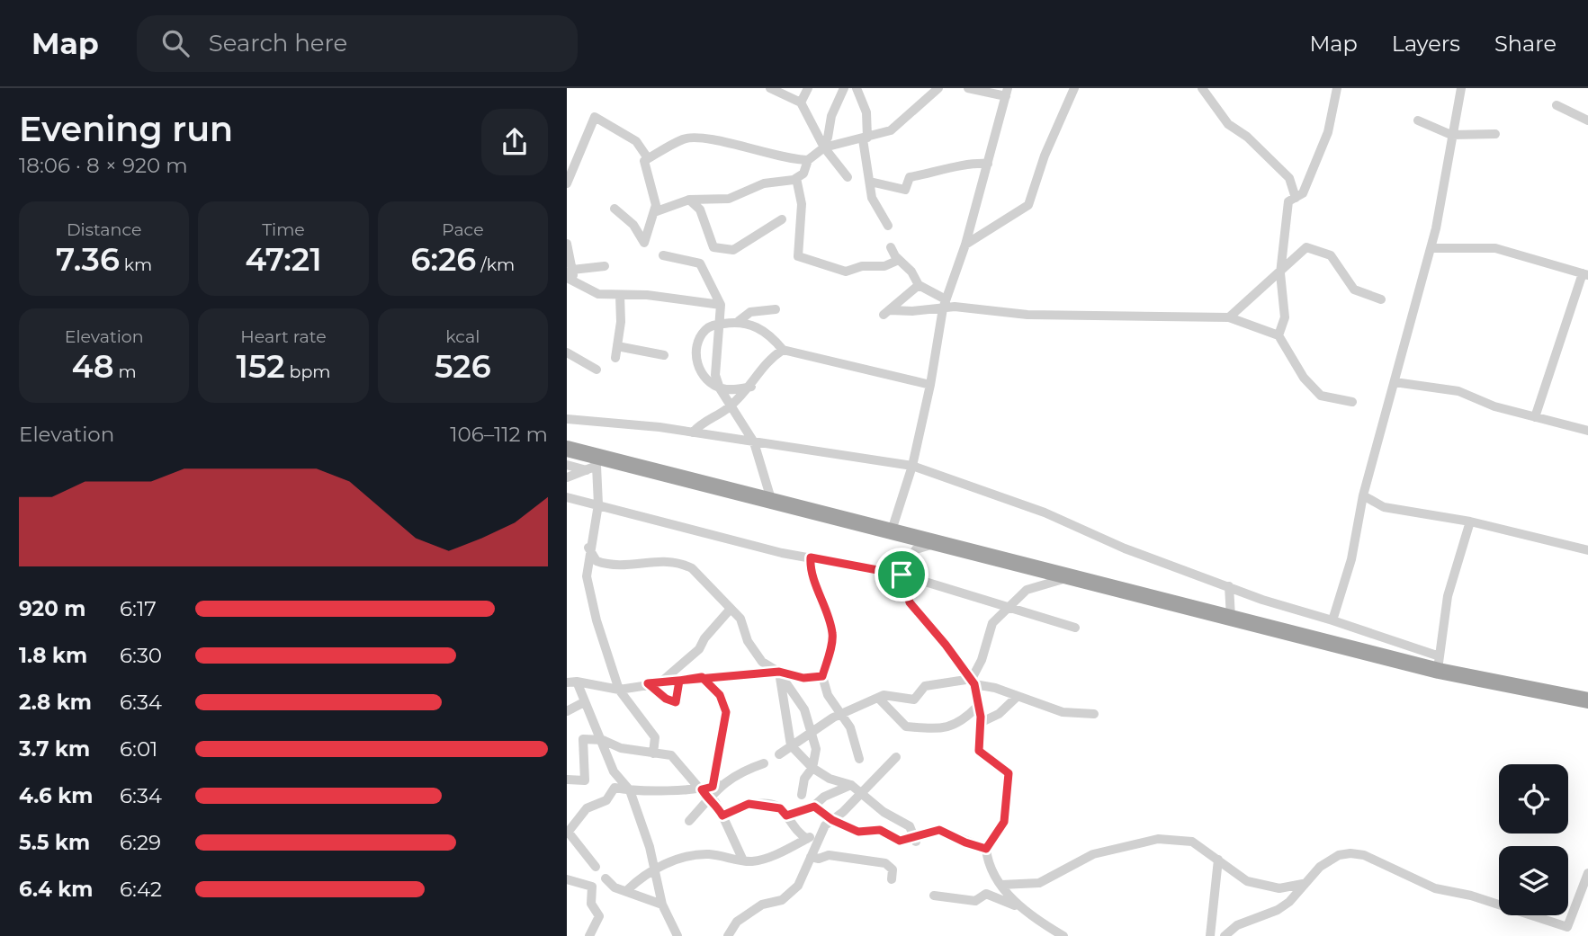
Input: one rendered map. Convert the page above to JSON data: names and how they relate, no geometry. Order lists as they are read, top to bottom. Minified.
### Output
{"page":{"header":"Map","search":"Search here","nav":["Map","Layers","Share"],"heading":["Evening run","18:06 · 8 × 920 m"],"stats":[["Distance","7.36 km"],["Time","47:21"],["Pace","6:26 /km"],["Elevation","48 m"],["Heart rate","152 bpm"],["kcal","526"]],"chart":["Elevation","106–112 m"],"list":[{"name":"920 m","note":"6:17"},{"name":"1.8 km","note":"6:30"},{"name":"2.8 km","note":"6:34"},{"name":"3.7 km","note":"6:01"},{"name":"4.6 km","note":"6:34"},{"name":"5.5 km","note":"6:29"},{"name":"6.4 km","note":"6:42"}]}}
